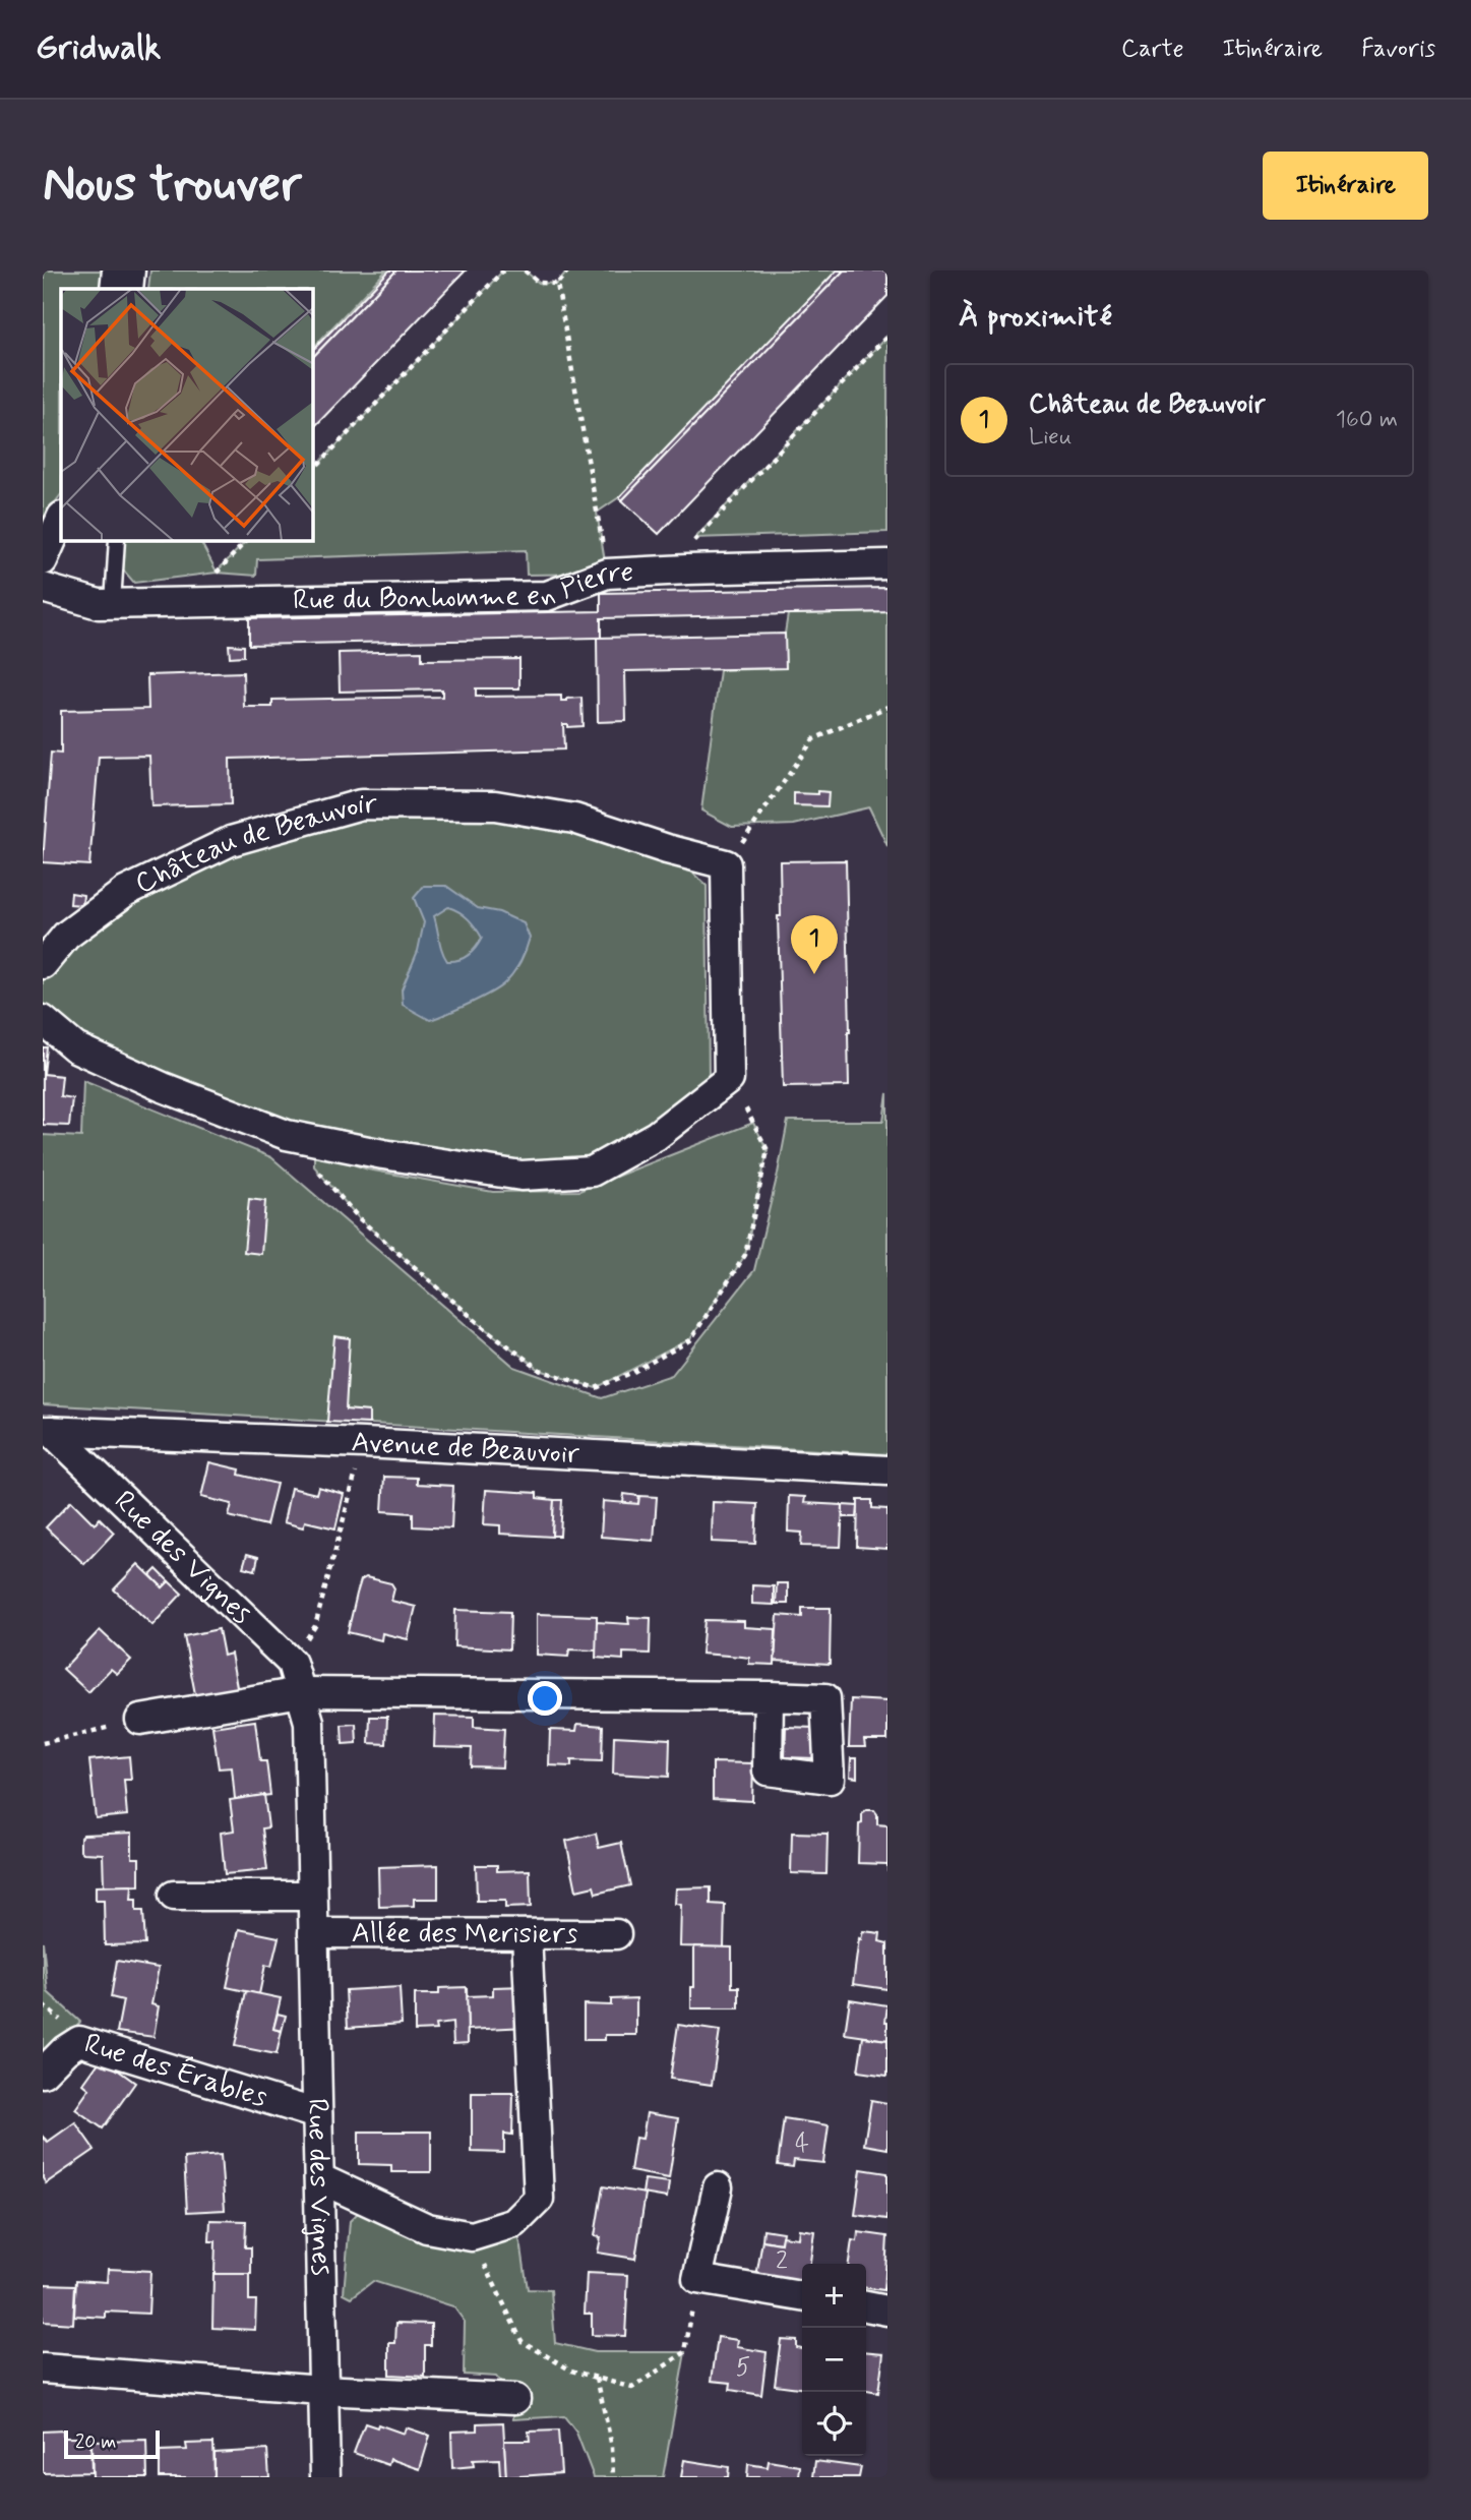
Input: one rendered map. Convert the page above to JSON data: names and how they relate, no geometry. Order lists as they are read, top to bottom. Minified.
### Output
{"streets":{"street":["Rue du Bonhomme en Pierre","Château de Beauvoir","Avenue de Beauvoir","Rue des Vignes","Allée des Merisiers","Rue des Érables"]},"crossings":[["Avenue de Beauvoir","Rue des Vignes"],["Rue des Vignes","Allée des Merisiers"],["Rue des Vignes","Rue des Érables"]],"house_numbers":["4","2","5"],"scale_bar":"20 m","page":{"header":"Gridwalk","nav":["Carte","Itinéraire","Favoris"],"buttons":"Itinéraire","title":"Nous trouver","heading":"À proximité","list":[{"mark":"1","name":"Château de Beauvoir","note":"Lieu","value":"160 m"}],"pins":"1","map_buttons":["+","−"],"scale":"20 m"}}
